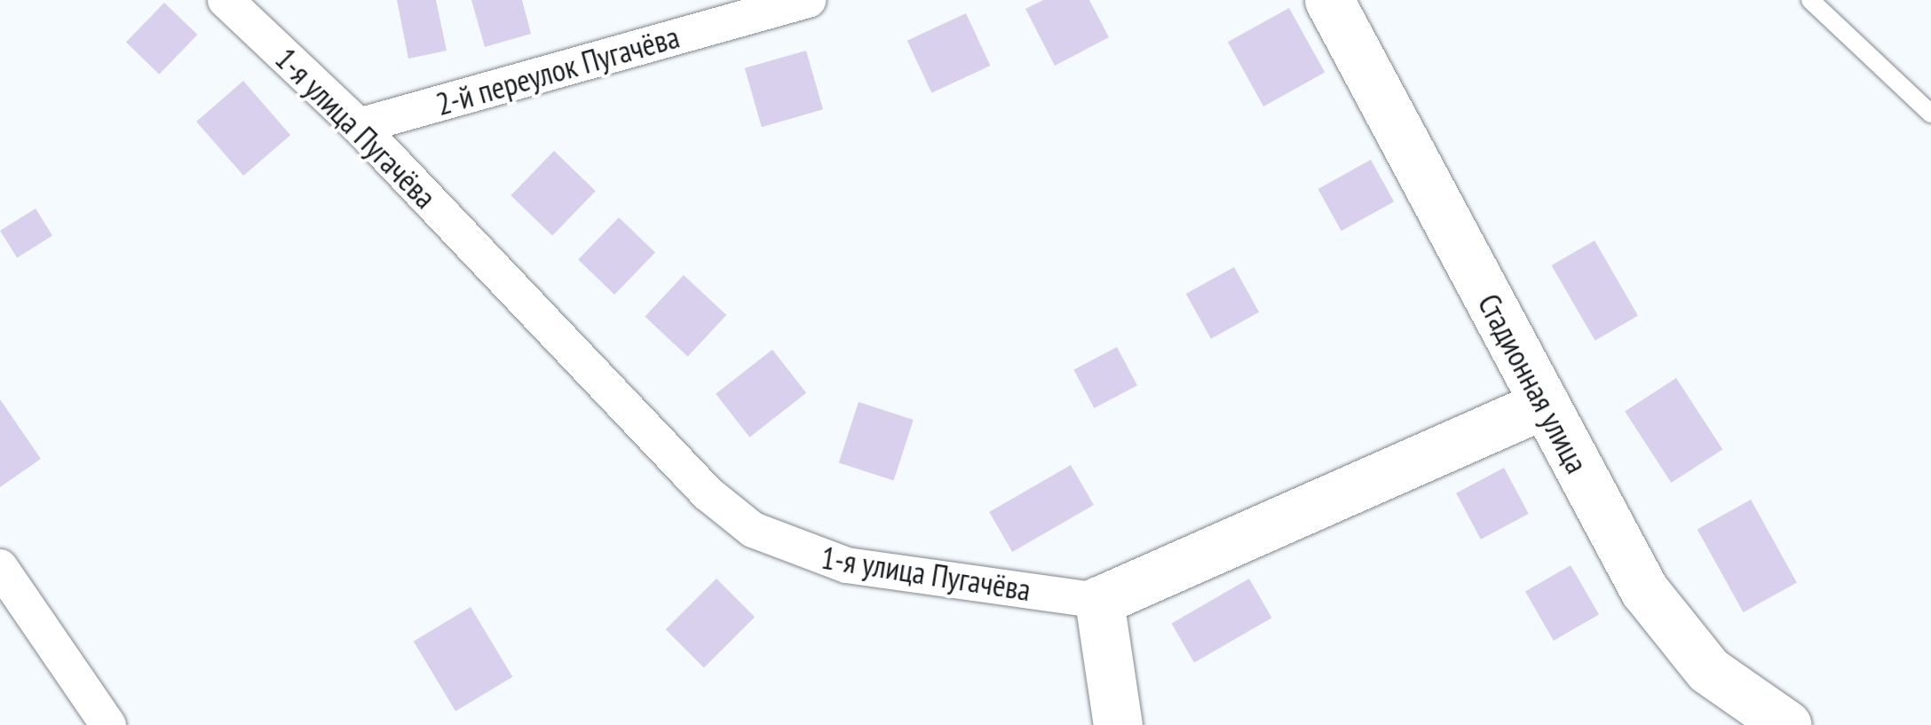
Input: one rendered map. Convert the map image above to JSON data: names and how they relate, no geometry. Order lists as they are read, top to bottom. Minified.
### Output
{"streets":{"street":["2-й переулок Пугачёва","1-я улица Пугачёва","Стадионная улица"]},"crossings":[["2-й переулок Пугачёва","1-я улица Пугачёва"]]}
